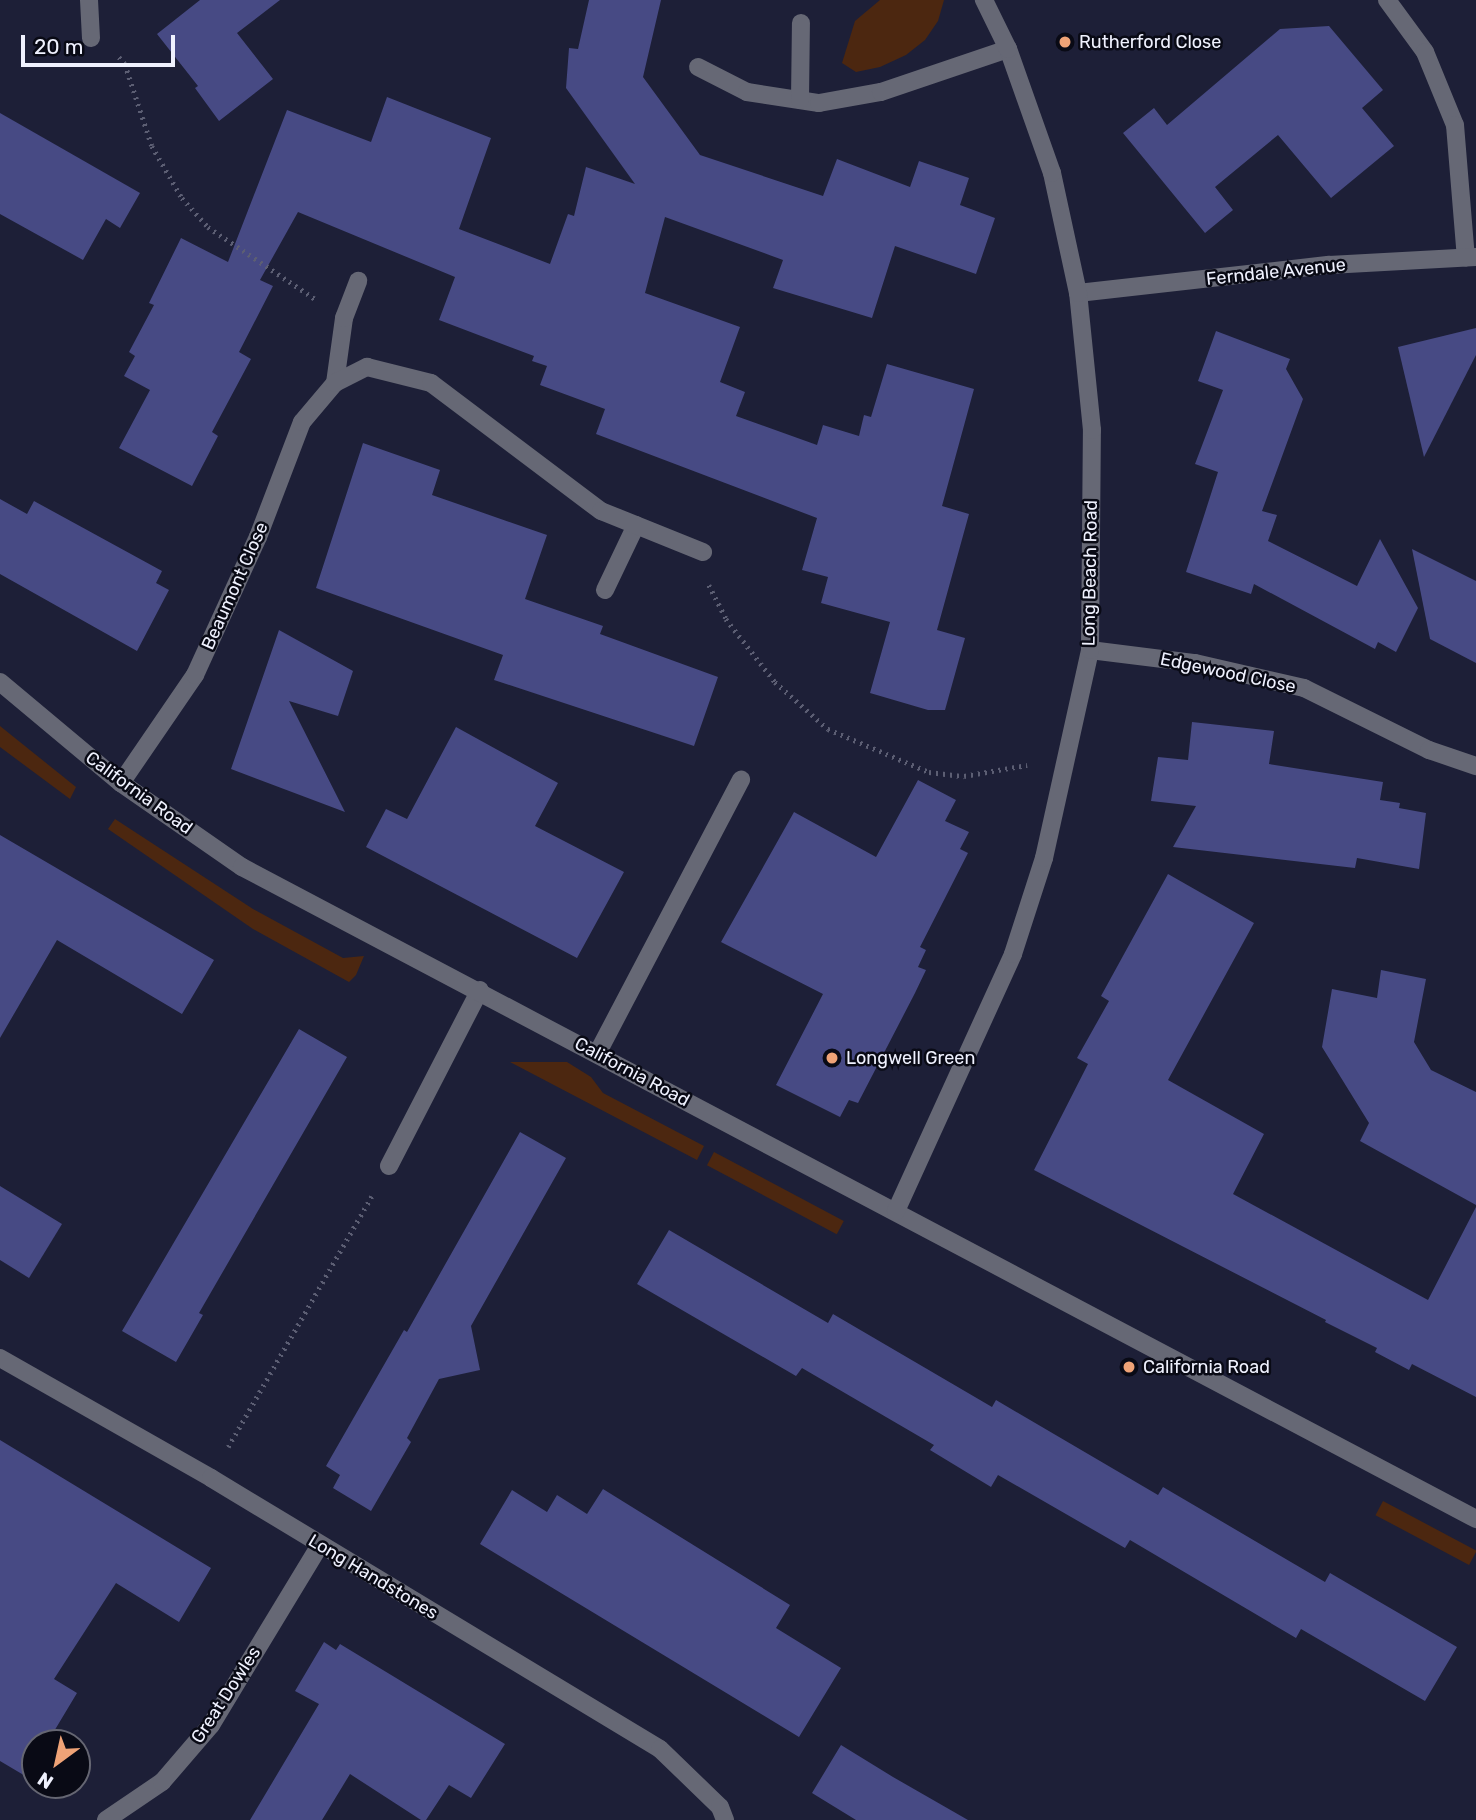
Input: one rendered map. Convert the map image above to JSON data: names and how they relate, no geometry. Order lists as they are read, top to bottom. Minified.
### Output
{"streets":{"street":["Ferndale Avenue","Long Beach Road","Beaumont Close","Edgewood Close","California Road","Long Handstones","Great Dowles"]},"crossings":[["Ferndale Avenue","Long Beach Road"],["Long Beach Road","Edgewood Close"],["Long Beach Road","California Road"],["Beaumont Close","California Road"],["Long Handstones","Great Dowles"]],"places":["Rutherford Close","Longwell Green","California Road"],"scale_bar":"20 m","north":"bottom left"}
